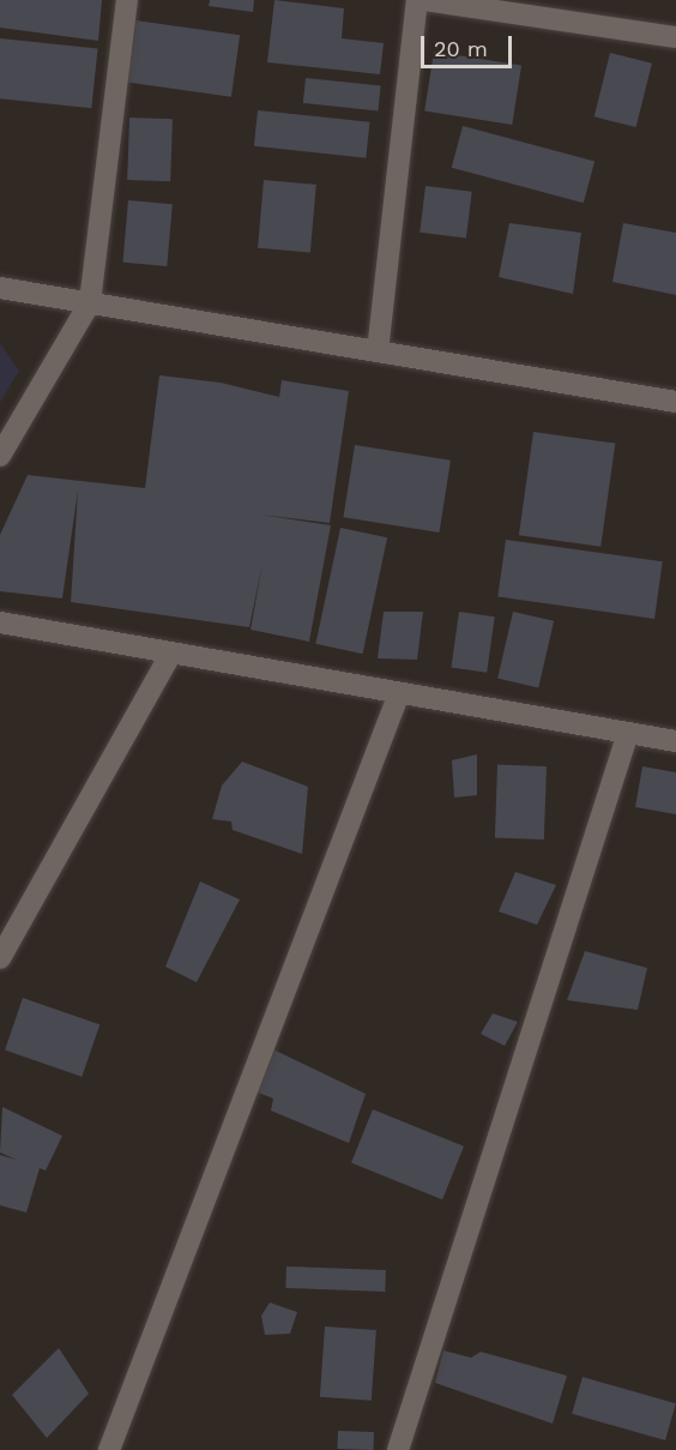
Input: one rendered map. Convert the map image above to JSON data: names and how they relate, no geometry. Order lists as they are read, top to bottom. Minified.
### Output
{"scale_bar":"20 m"}
